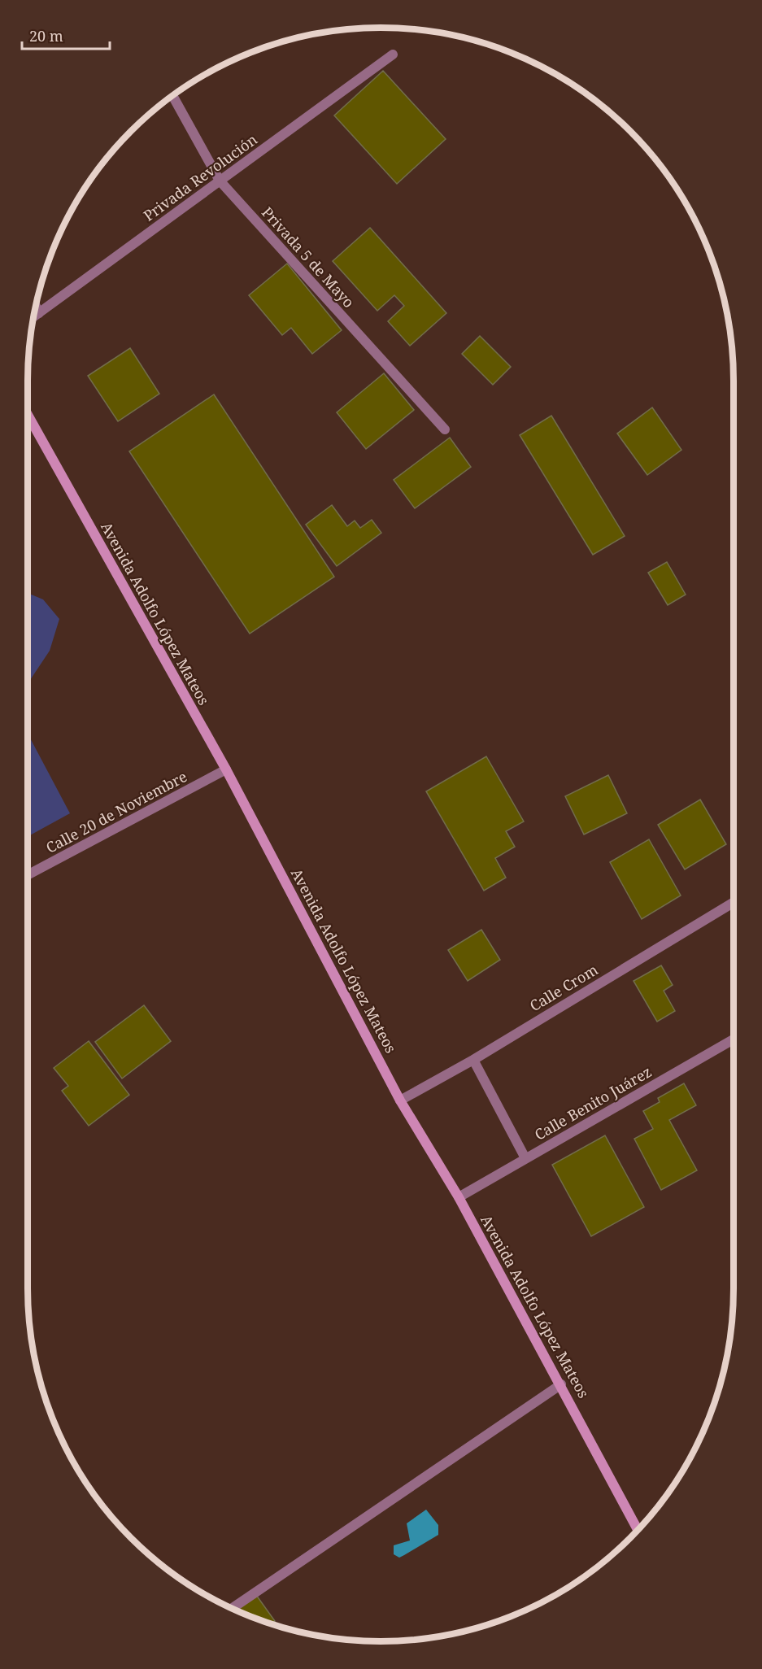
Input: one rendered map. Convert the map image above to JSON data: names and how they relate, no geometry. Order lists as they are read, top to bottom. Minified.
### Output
{"streets":{"main road":["Avenida Adolfo López Mateos"],"street":["Privada Revolución","Privada 5 de Mayo","Calle 20 de Noviembre","Calle Crom","Calle Benito Juárez"]},"crossings":[["Privada Revolución","Privada 5 de Mayo"],["Avenida Adolfo López Mateos","Calle 20 de Noviembre"],["Avenida Adolfo López Mateos","Calle Crom"],["Avenida Adolfo López Mateos","Calle Benito Juárez"]],"scale_bar":"20 m"}
